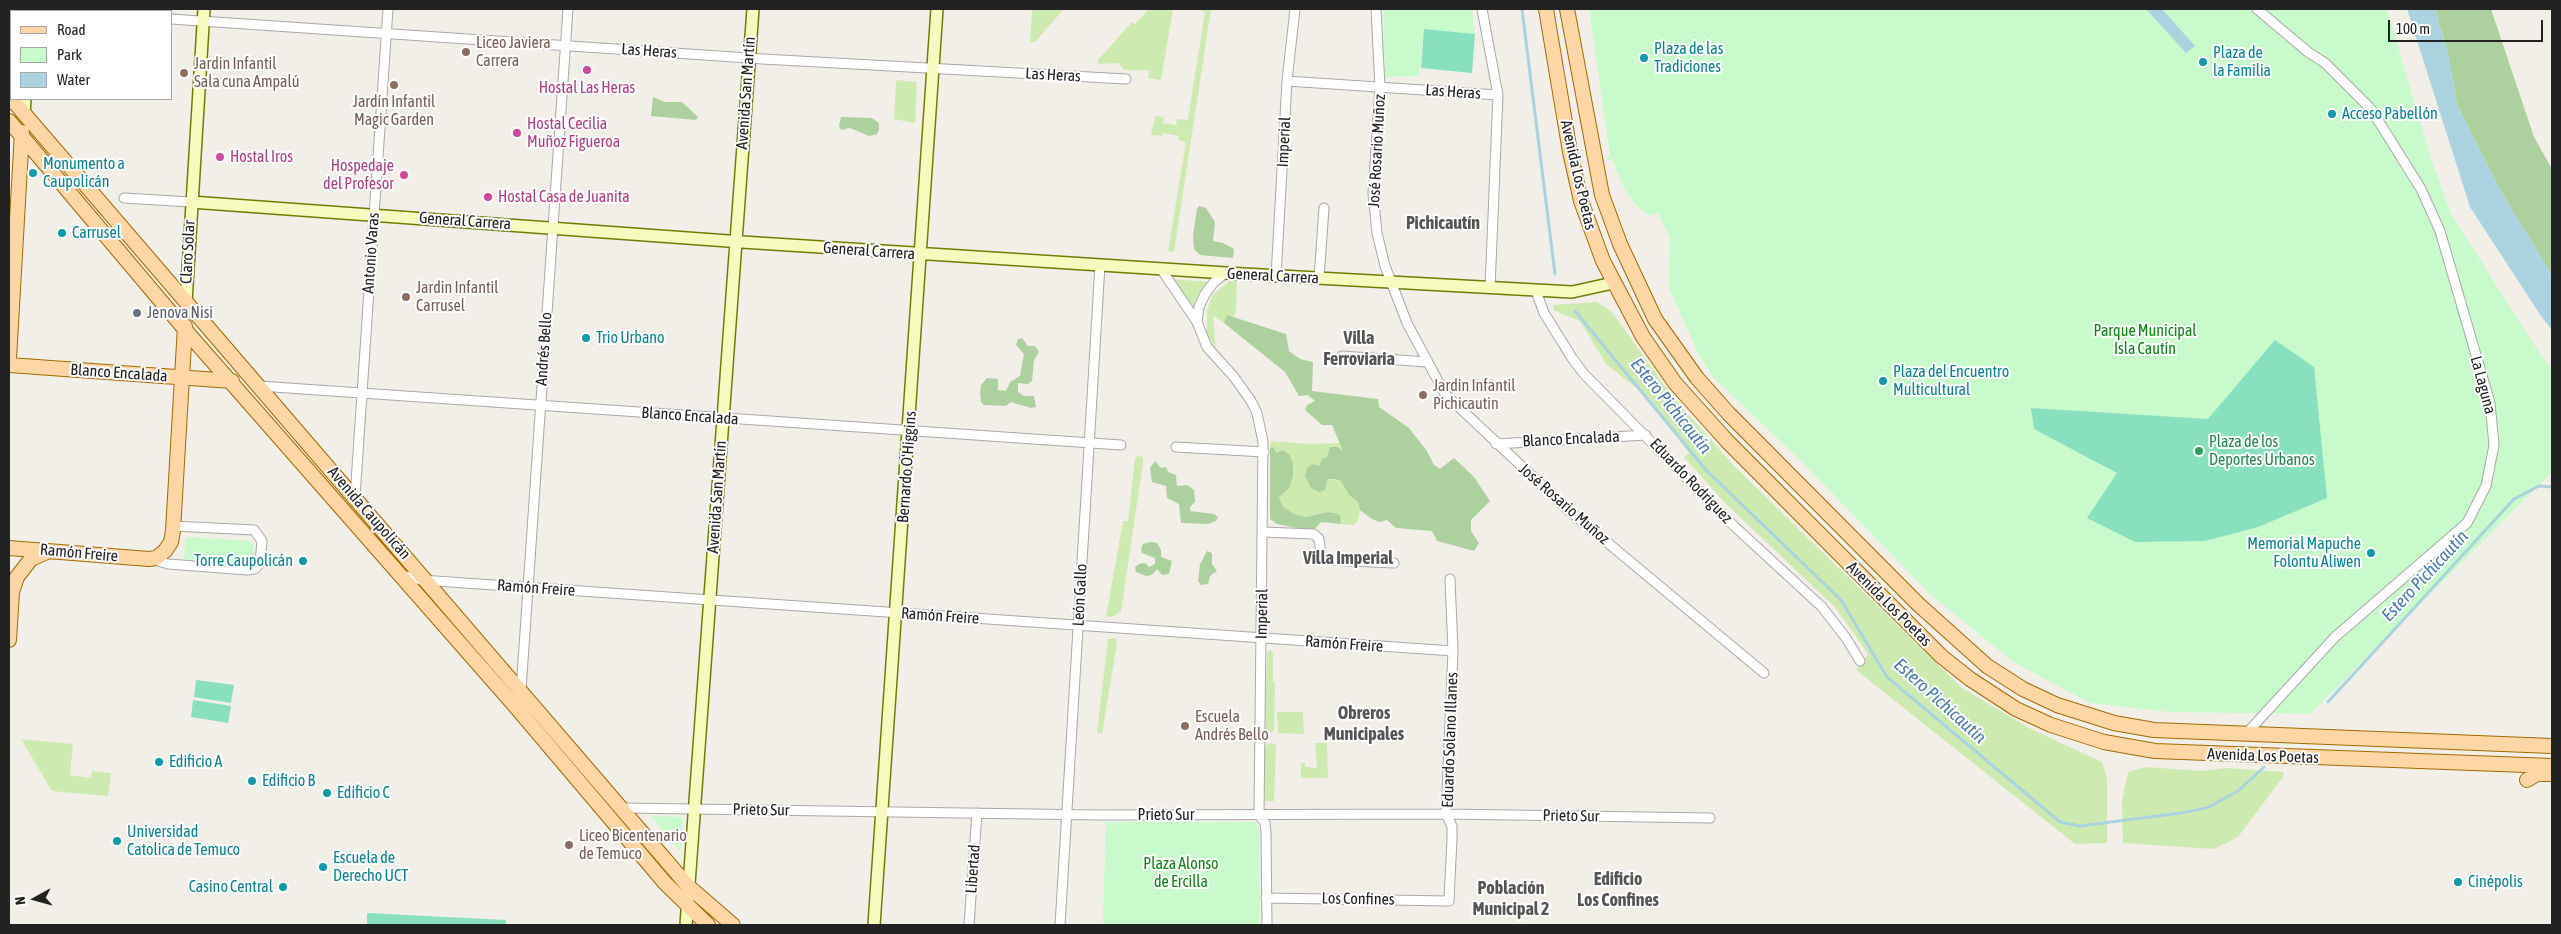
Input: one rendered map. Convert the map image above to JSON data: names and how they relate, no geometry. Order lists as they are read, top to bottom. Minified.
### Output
{"streets":{"main road":["Avenida San Martín","Avenida Los Poetas","General Carrera","Claro Solar","Blanco Encalada","Bernardo O'Higgins","Avenida Caupolicán","Ramón Freire"],"street":["Las Heras","Imperial","José Rosario Muñoz","Antonio Varas","Andrés Bello","La Laguna","Eduardo Rodríguez","León Gallo","Eduardo Solano Illanes","Prieto Sur","Libertad","Los Confines"]},"crossings":[["Las Heras","Avenida San Martín"],["Las Heras","Imperial"],["Las Heras","José Rosario Muñoz"],["Las Heras","Claro Solar"],["Las Heras","Antonio Varas"],["Las Heras","Andrés Bello"],["Las Heras","Bernardo O'Higgins"],["Avenida San Martín","General Carrera"],["Avenida San Martín","Blanco Encalada"],["Avenida San Martín","Avenida Caupolicán"],["Avenida San Martín","Ramón Freire"],["Avenida San Martín","Prieto Sur"],["Imperial","General Carrera"],["Imperial","Ramón Freire"],["Imperial","Prieto Sur"],["Imperial","Los Confines"],["José Rosario Muñoz","General Carrera"],["José Rosario Muñoz","Blanco Encalada"],["Avenida Los Poetas","General Carrera"],["Avenida Los Poetas","La Laguna"],["General Carrera","Claro Solar"],["General Carrera","Antonio Varas"],["General Carrera","Andrés Bello"],["General Carrera","Bernardo O'Higgins"],["General Carrera","Eduardo Rodríguez"],["General Carrera","León Gallo"],["Claro Solar","Blanco Encalada"],["Claro Solar","Avenida Caupolicán"],["Claro Solar","Ramón Freire"],["Antonio Varas","Blanco Encalada"],["Antonio Varas","Avenida Caupolicán"],["Andrés Bello","Blanco Encalada"],["Andrés Bello","Avenida Caupolicán"],["Andrés Bello","Ramón Freire"],["Blanco Encalada","Bernardo O'Higgins"],["Blanco Encalada","Eduardo Rodríguez"],["Blanco Encalada","Avenida Caupolicán"],["Blanco Encalada","León Gallo"],["Bernardo O'Higgins","Ramón Freire"],["Bernardo O'Higgins","Prieto Sur"],["Avenida Caupolicán","Ramón Freire"],["Avenida Caupolicán","Prieto Sur"],["Ramón Freire","León Gallo"],["Ramón Freire","Eduardo Solano Illanes"],["León Gallo","Prieto Sur"],["Eduardo Solano Illanes","Prieto Sur"],["Eduardo Solano Illanes","Los Confines"],["Prieto Sur","Libertad"]],"districts":["Pichicautín","Villa Ferroviaria","Villa Imperial","Obreros Municipales","Edificio Los Confines","Población Municipal 2"],"water":["Estero Pichicautín"],"parks":["Parque Municipal Isla Cautín","Plaza Alonso de Ercilla"],"places":["Liceo Javiera Carrera","Plaza de las Tradiciones","Plaza de la Familia","Hostal Las Heras","Jardin Infantil Sala cuna Ampalú","Jardín Infantil Magic Garden","Acceso Pabellón","Hostal Cecilia Muñoz Figueroa","Hostal Iros","Monumento a Caupolicán","Hospedaje del Profesor","Hostal Casa de Juanita","Carrusel","Jardin Infantil Carrusel","Jenova Nisi","Trio Urbano","Plaza del Encuentro Multicultural","Jardin Infantil Pichicautin","Plaza de los Deportes Urbanos","Memorial Mapuche Folontu Aliwen","Torre Caupolicán","Escuela Andrés Bello","Edificio A","Edificio B","Edificio C","Universidad Catolica de Temuco","Liceo Bicentenario de Temuco","Escuela de Derecho UCT","Cinépolis","Casino Central"],"legend":["Road","Park","Water"],"scale_bar":"100 m","north":"left"}
